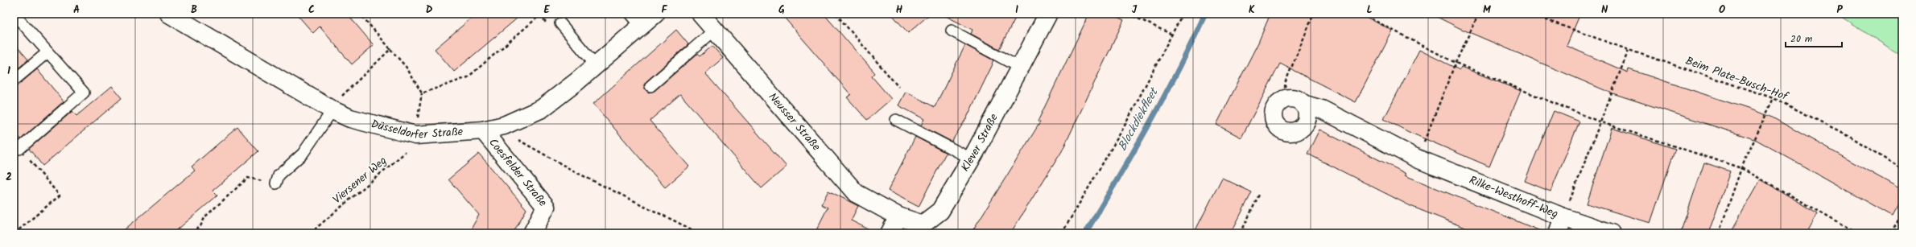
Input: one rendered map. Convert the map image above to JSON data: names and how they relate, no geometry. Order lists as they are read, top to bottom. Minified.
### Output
{"streets":{"street":["Neusser Straße","Düsseldorfer Straße","Klever Straße","Coesfelder Straße","Rilke-Westhoff-Weg"],"path":["Beim Plate-Busch-Hof","Viersener Weg"]},"crossings":[["Neusser Straße","Klever Straße"],["Düsseldorfer Straße","Coesfelder Straße"],["Düsseldorfer Straße","Viersener Weg"]],"water":["Blockdiekfleet"],"scale_bar":"20 m","grid":{"columns":["A","B","C","D","E","F","G","H","I","J","K","L","M","N","O","P"],"rows":["1","2"]}}
